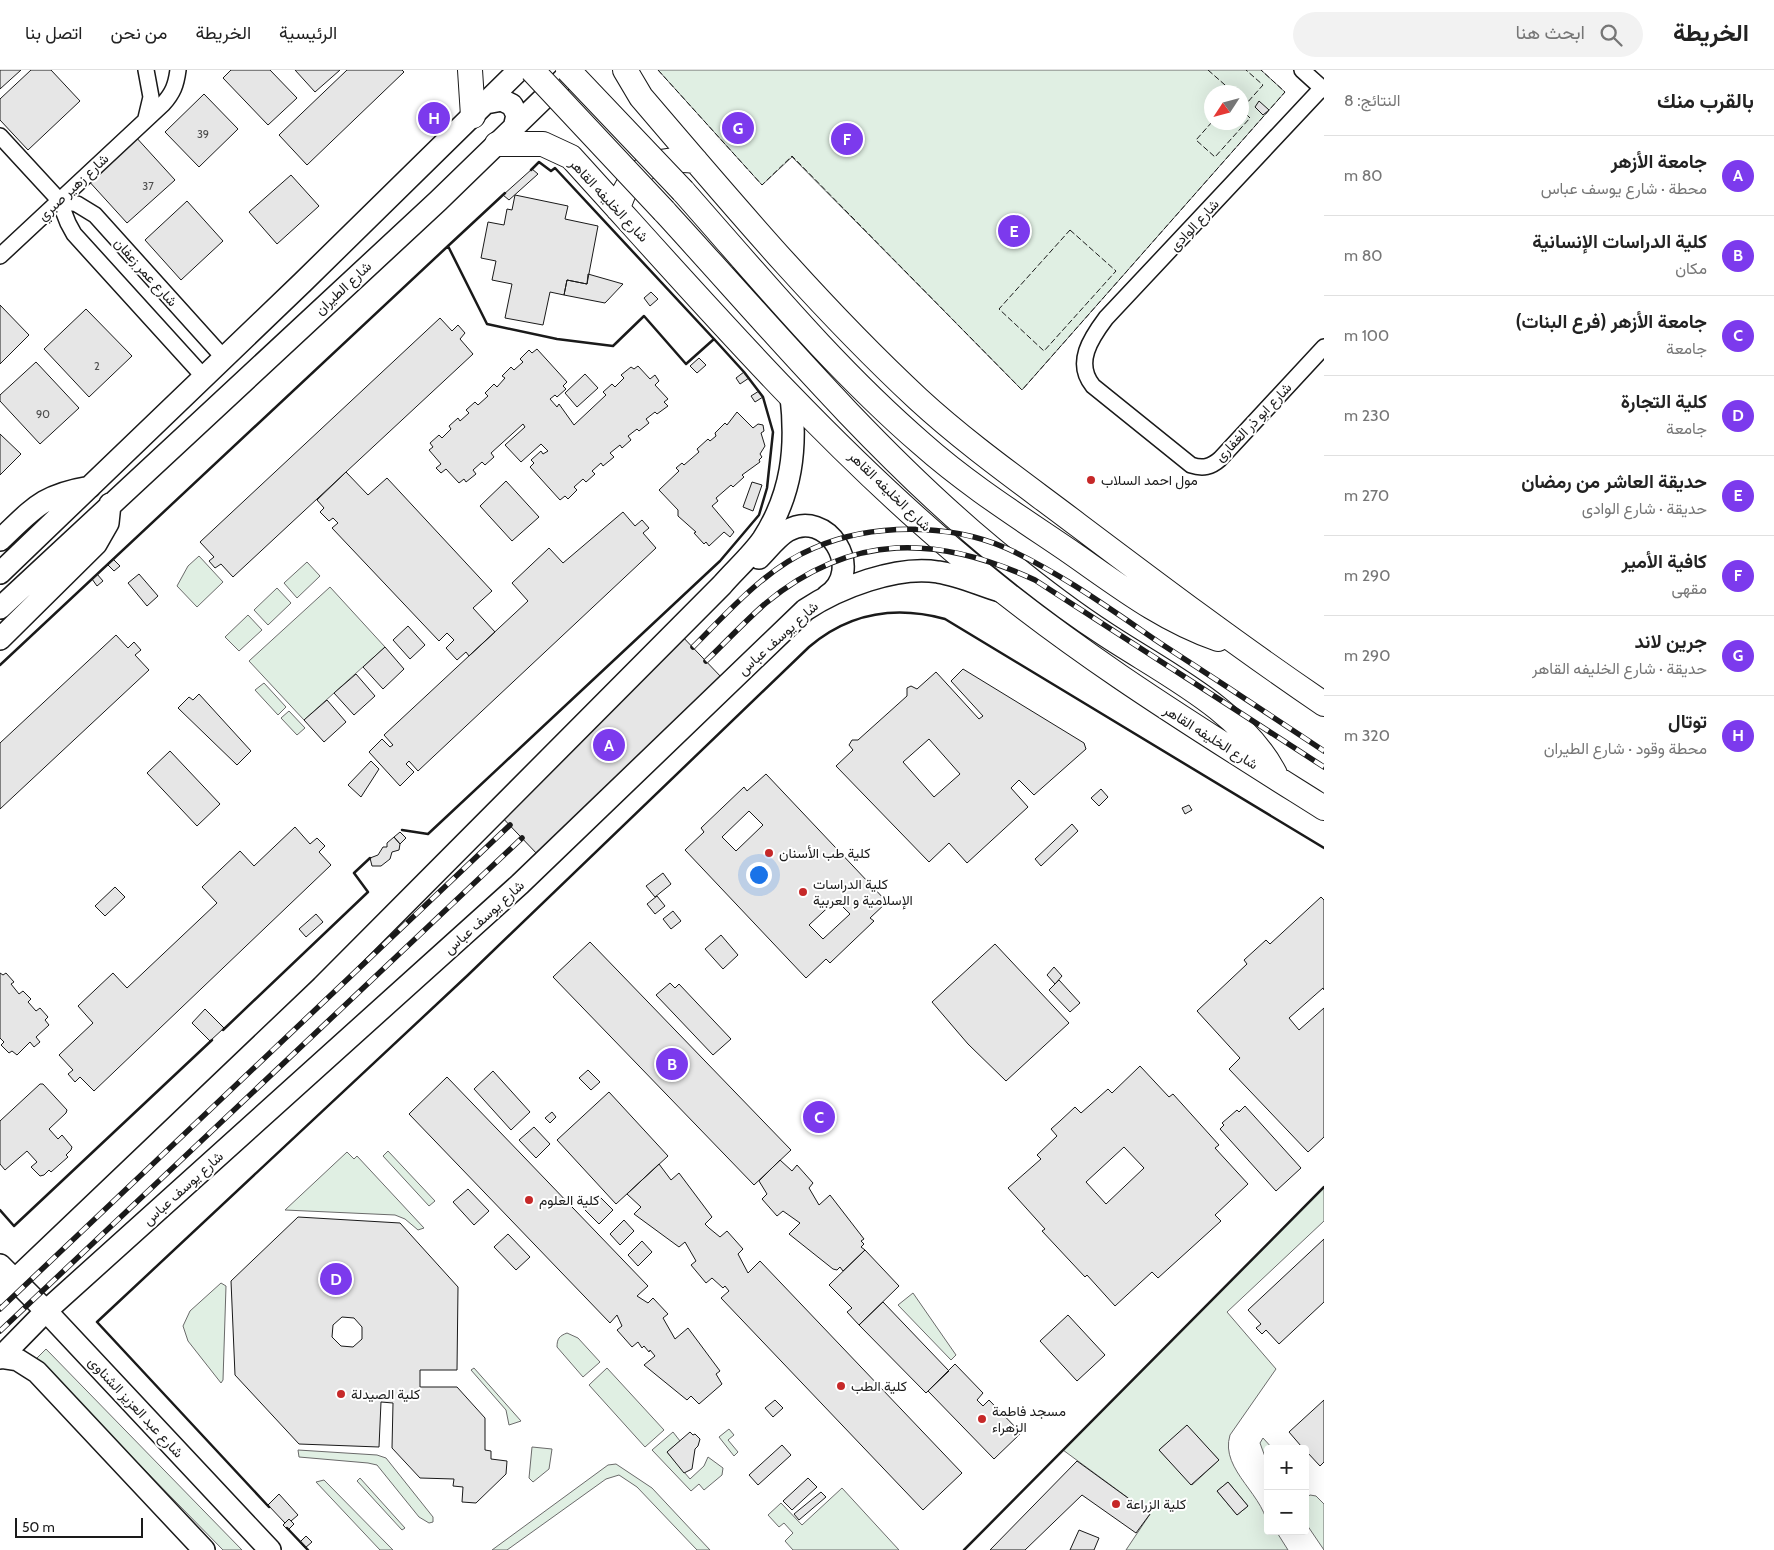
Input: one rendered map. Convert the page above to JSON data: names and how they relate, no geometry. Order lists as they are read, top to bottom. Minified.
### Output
{"streets":{"main road":["شارع الخليفه القاهر","شارع الطيران","شارع يوسف عباس","شارع عبد العزيز الشناوى"],"street":["شارع زهير صبري","شارع الوادى","شارع عمر زعفان","شارع ابو ذر الغفارى"]},"crossings":[["شارع زهير صبري","شارع عمر زعفان"],["شارع الخليفه القاهر","شارع الطيران"],["شارع الخليفه القاهر","شارع يوسف عباس"],["شارع الوادى","شارع ابو ذر الغفارى"],["شارع يوسف عباس","شارع عبد العزيز الشناوى"]],"places":["مول احمد السلاب","كلية طب الأسنان","كلية الدراسات الإسلامية و العربية","كلية العلوم","كلية الطب","كلية الصيدلة","مسجد فاطمة الزهراء","كلية الزراعة"],"house_numbers":["39","37","2","90"],"scale_bar":"50 m","north":"bottom left","page":{"header":"الخريطة","search":"ابحث هنا","nav":["الرئيسية","الخريطة","من نحن","اتصل بنا"],"heading":["بالقرب منك","النتائج: 8"],"pins":["H","G","F","E","A","B","C","D"],"list":[{"mark":"A","name":"جامعة الأزهر","note":"محطة · شارع يوسف عباس","value":"80 m"},{"mark":"B","name":"كلية الدراسات الإنسانية","note":"مكان","value":"80 m"},{"mark":"C","name":"جامعة الأزهر (فرع البنات)","note":"جامعة","value":"100 m"},{"mark":"D","name":"كلية التجارة","note":"جامعة","value":"230 m"},{"mark":"E","name":"حديقة العاشر من رمضان","note":"حديقة · شارع الوادى","value":"270 m"},{"mark":"F","name":"كافية الأمير","note":"مقهى","value":"290 m"},{"mark":"G","name":"جرين لاند","note":"حديقة · شارع الخليفه القاهر","value":"290 m"},{"mark":"H","name":"توتال","note":"محطة وقود · شارع الطيران","value":"320 m"}],"map_buttons":["+","−"],"scale":"50 m"}}
